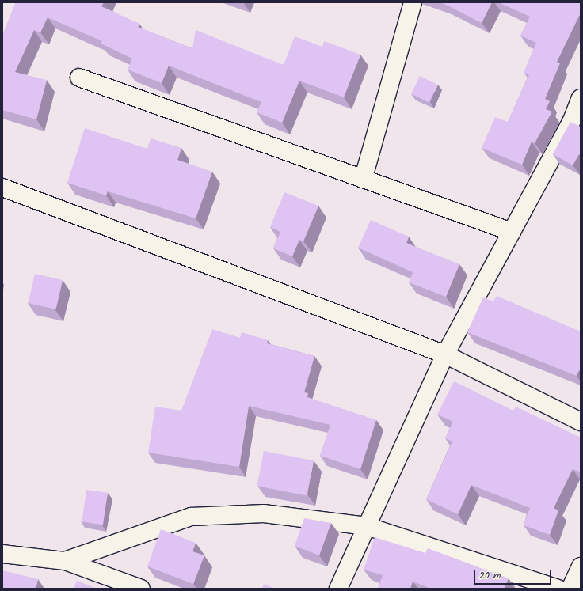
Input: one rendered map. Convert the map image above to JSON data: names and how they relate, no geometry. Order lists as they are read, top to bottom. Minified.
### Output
{"scale_bar":"20 m"}
